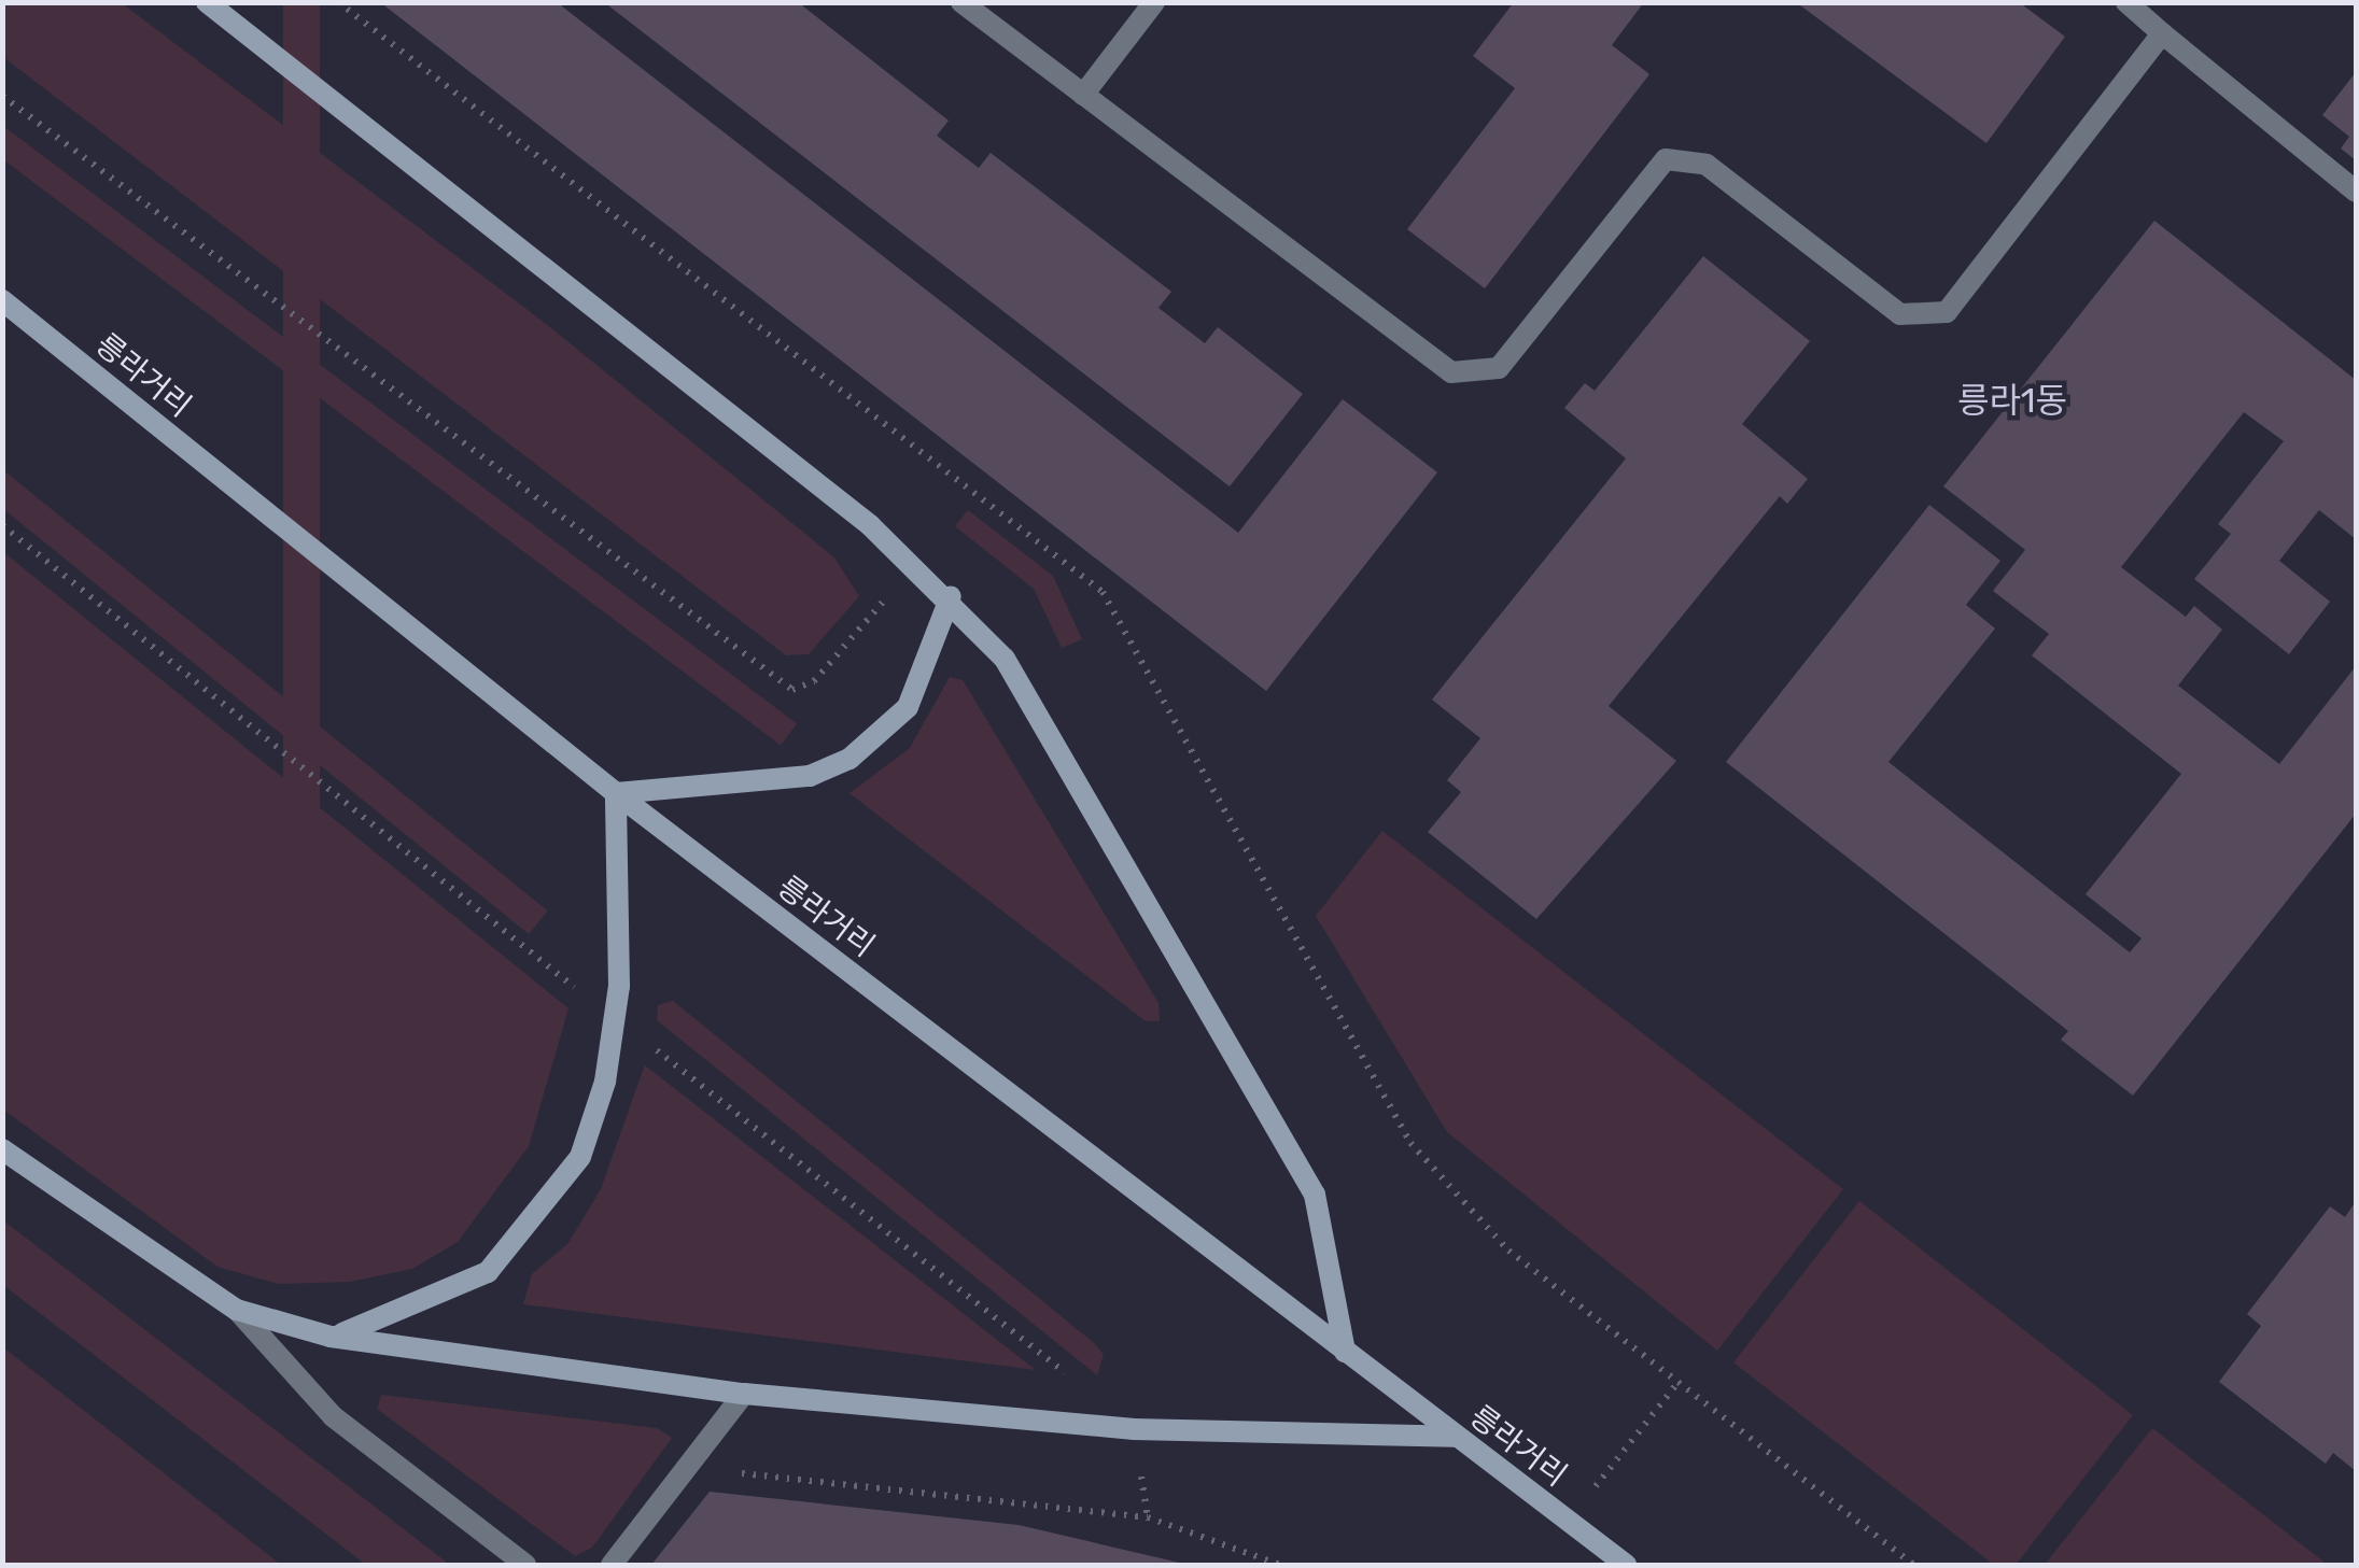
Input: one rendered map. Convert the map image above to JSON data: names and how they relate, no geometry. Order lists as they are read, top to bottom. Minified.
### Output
{"streets":{"main road":["릉라거리"]},"districts":["릉라1동"]}
